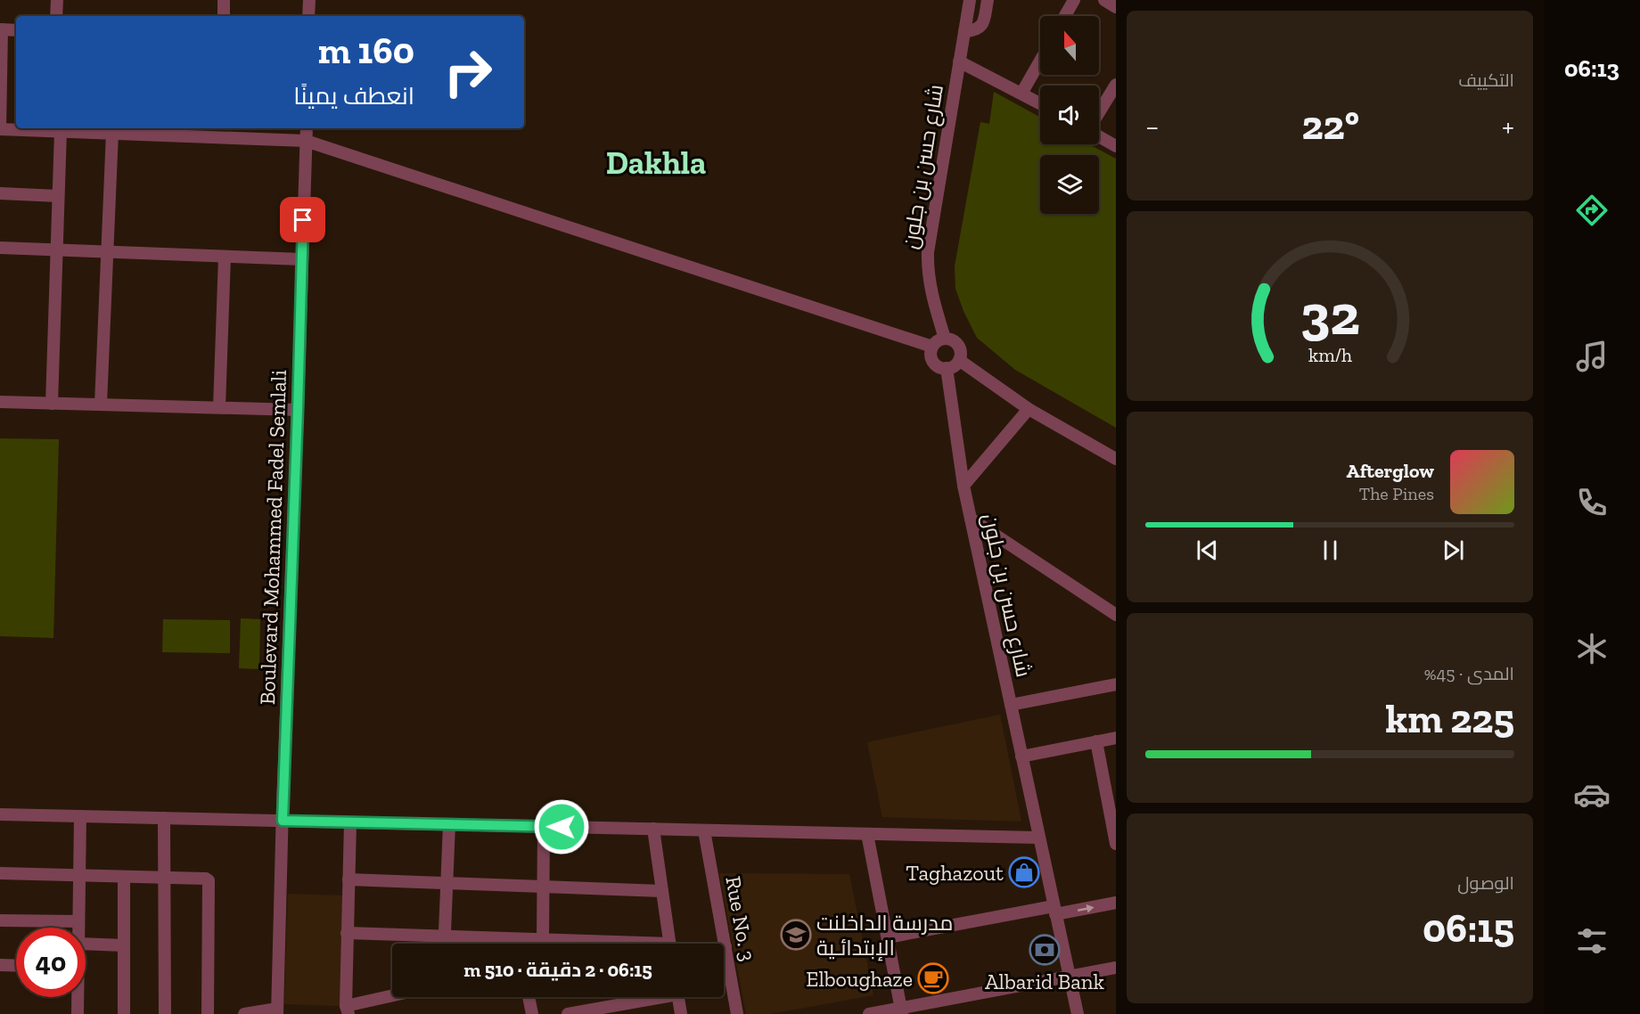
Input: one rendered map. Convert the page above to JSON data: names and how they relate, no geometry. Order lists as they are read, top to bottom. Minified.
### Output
{"streets":{"street":["شارع حسن بن جلون","Boulevard Mohammed Fadel Semlali","Rue No. 3"]},"districts":["Dakhla"],"places":{"shop":["Taghazout"],"school or university":["مدرسة الداخلنت الإبتدائـية"],"bank":["Albarid Bank"],"cafe":["Elboughaze"]},"north":"top","page":{"tabs":"06:13","tile":["التكييف",["المدى · 45%","225 km"],["الوصول","06:15"]],"turn":["160 m","انعطف يمينًا"],"heat":["−","22°","+"],"song":["Afterglow","The Pines"],"limit":"40","trip":"06:15 · 2 دقيقة · 510 m","gauge":["32","km/h"]}}
